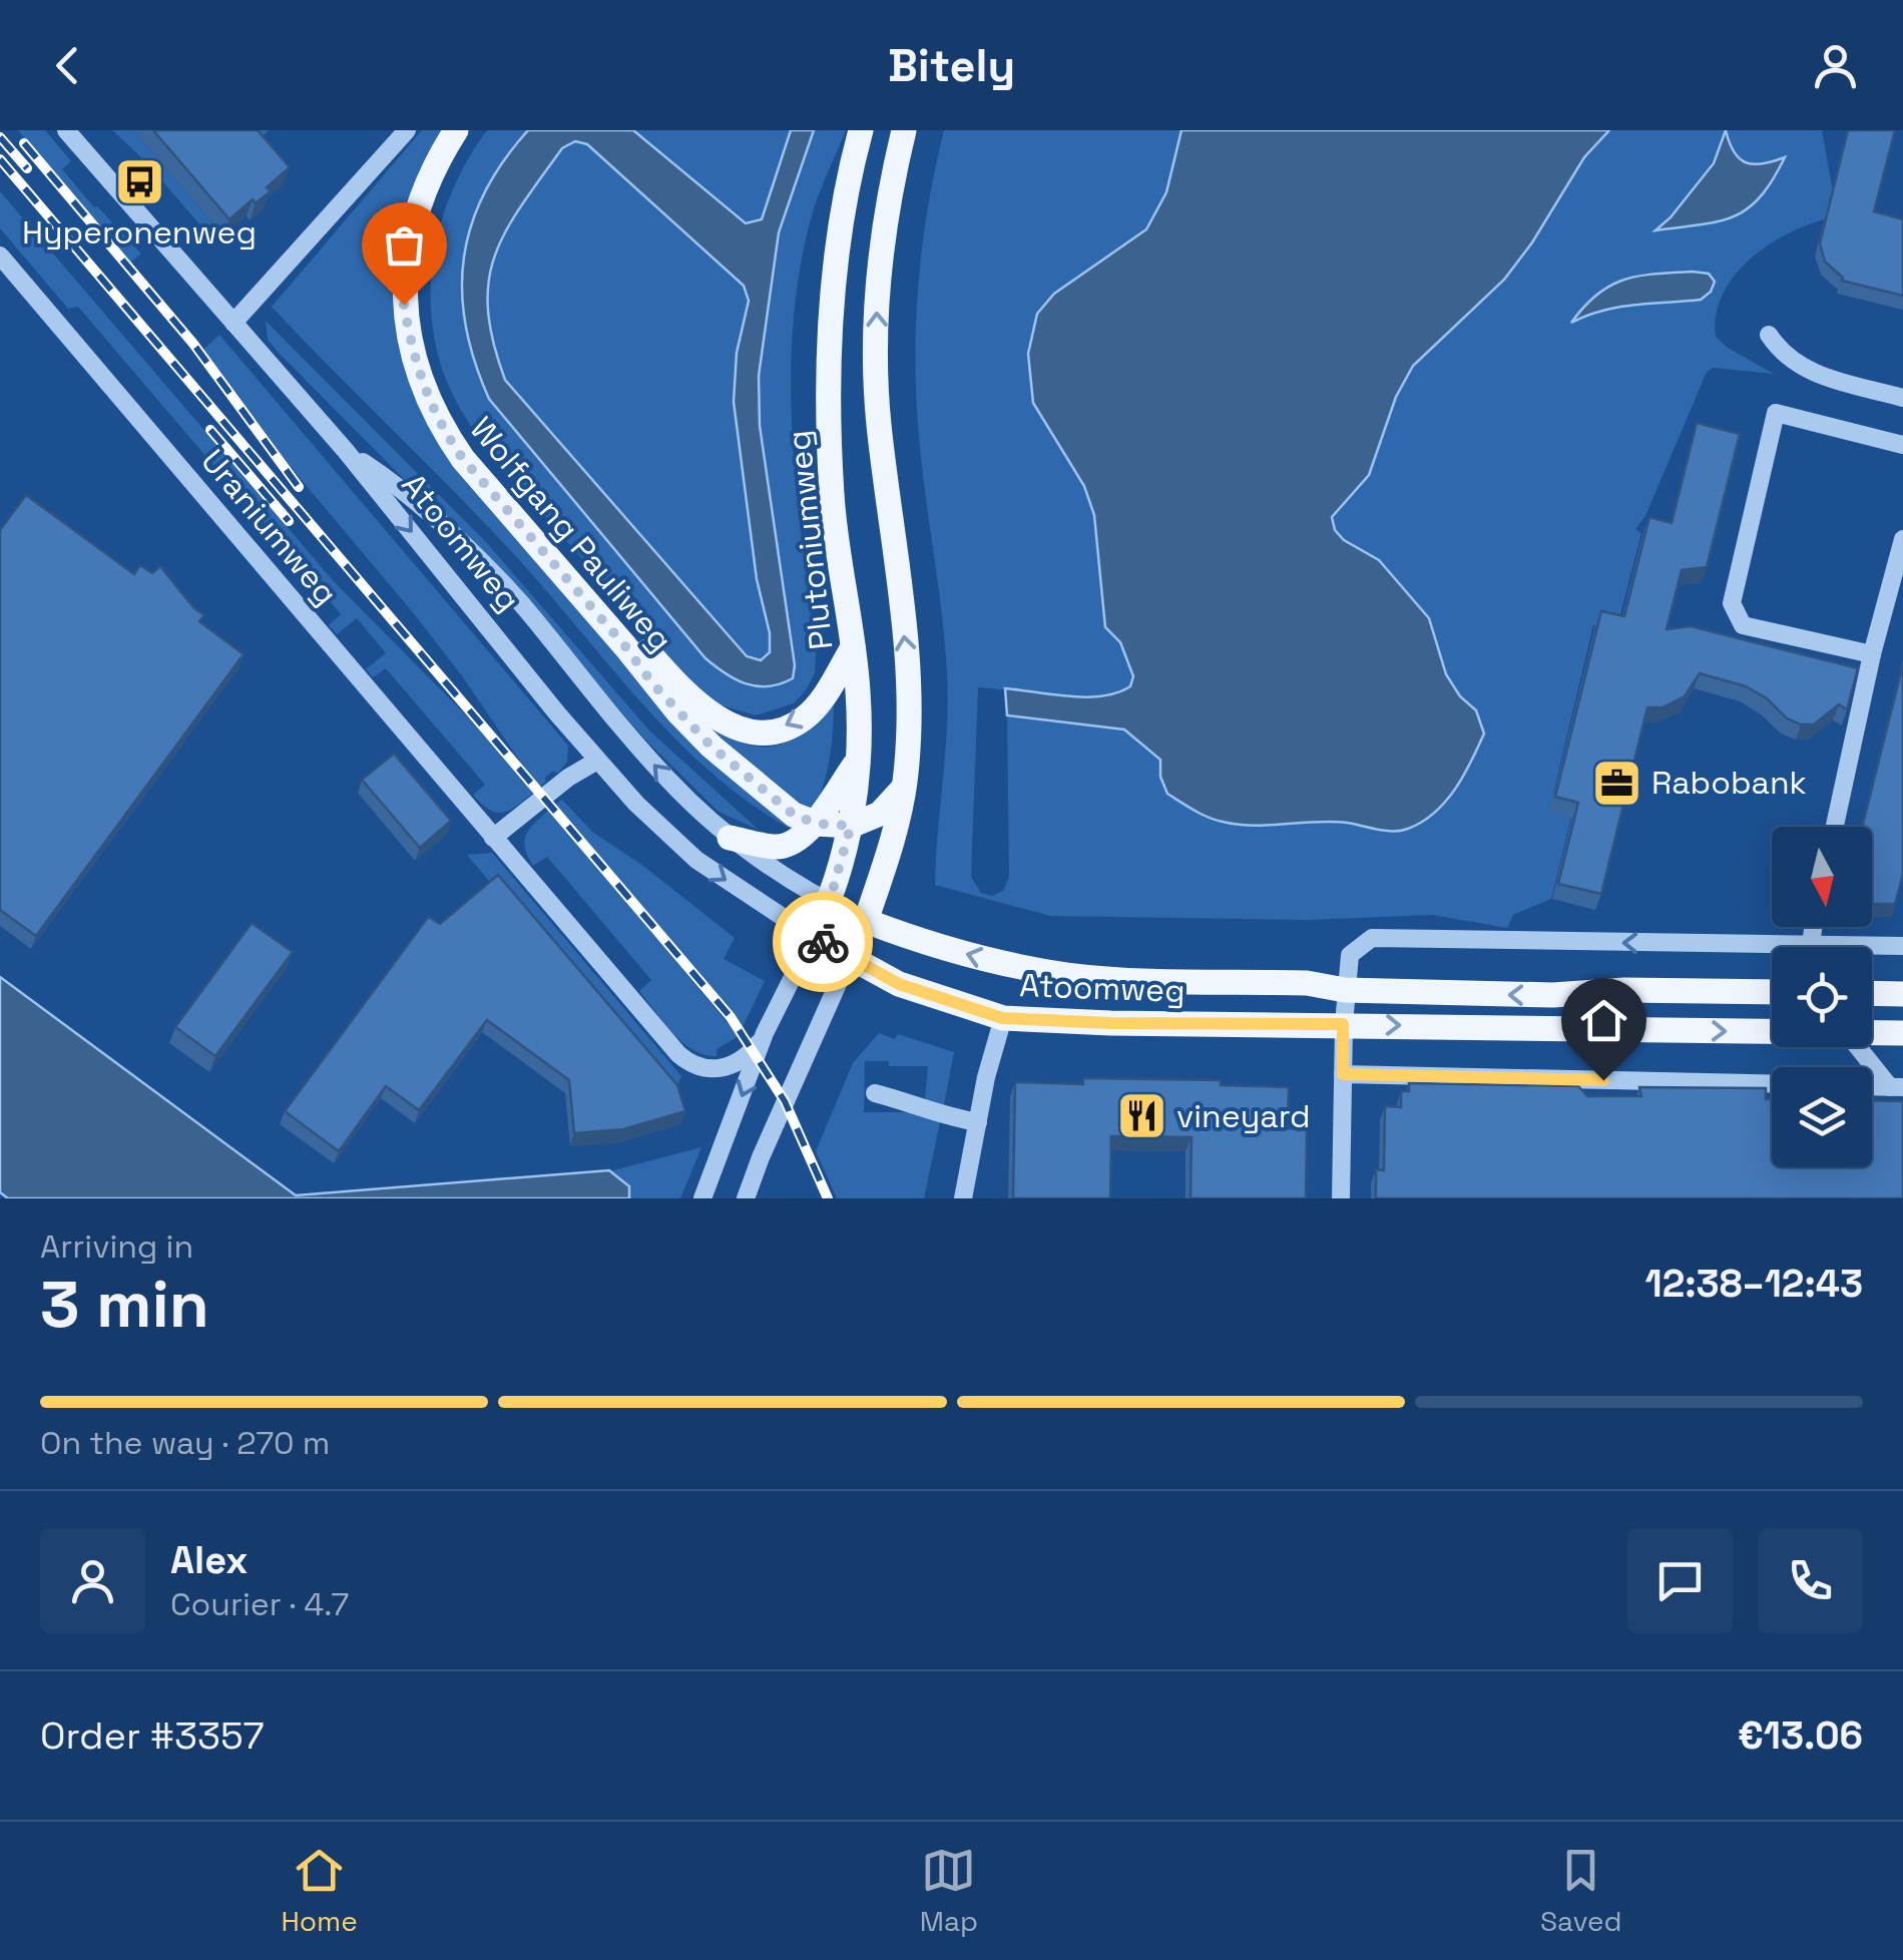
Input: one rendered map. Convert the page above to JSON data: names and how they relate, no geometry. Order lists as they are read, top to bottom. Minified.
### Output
{"streets":{"main road":["Wolfgang Pauliweg","Plutoniumweg","Atoomweg"],"street":["Uraniumweg"]},"crossings":[["Uraniumweg","Plutoniumweg"],["Wolfgang Pauliweg","Plutoniumweg"],["Plutoniumweg","Atoomweg"]],"places":{"bus stop":["Hyperonenweg"],"office":["Rabobank"],"restaurant":["vineyard"]},"north":"bottom","page":{"header":"Bitely","heading":["3 min","Arriving in","12:38–12:43"],"panel":["Alex","Courier · 4.7","Order #3357","€13.06"],"bar":"On the way · 270 m","tabs":["Home","Map","Saved"]}}
